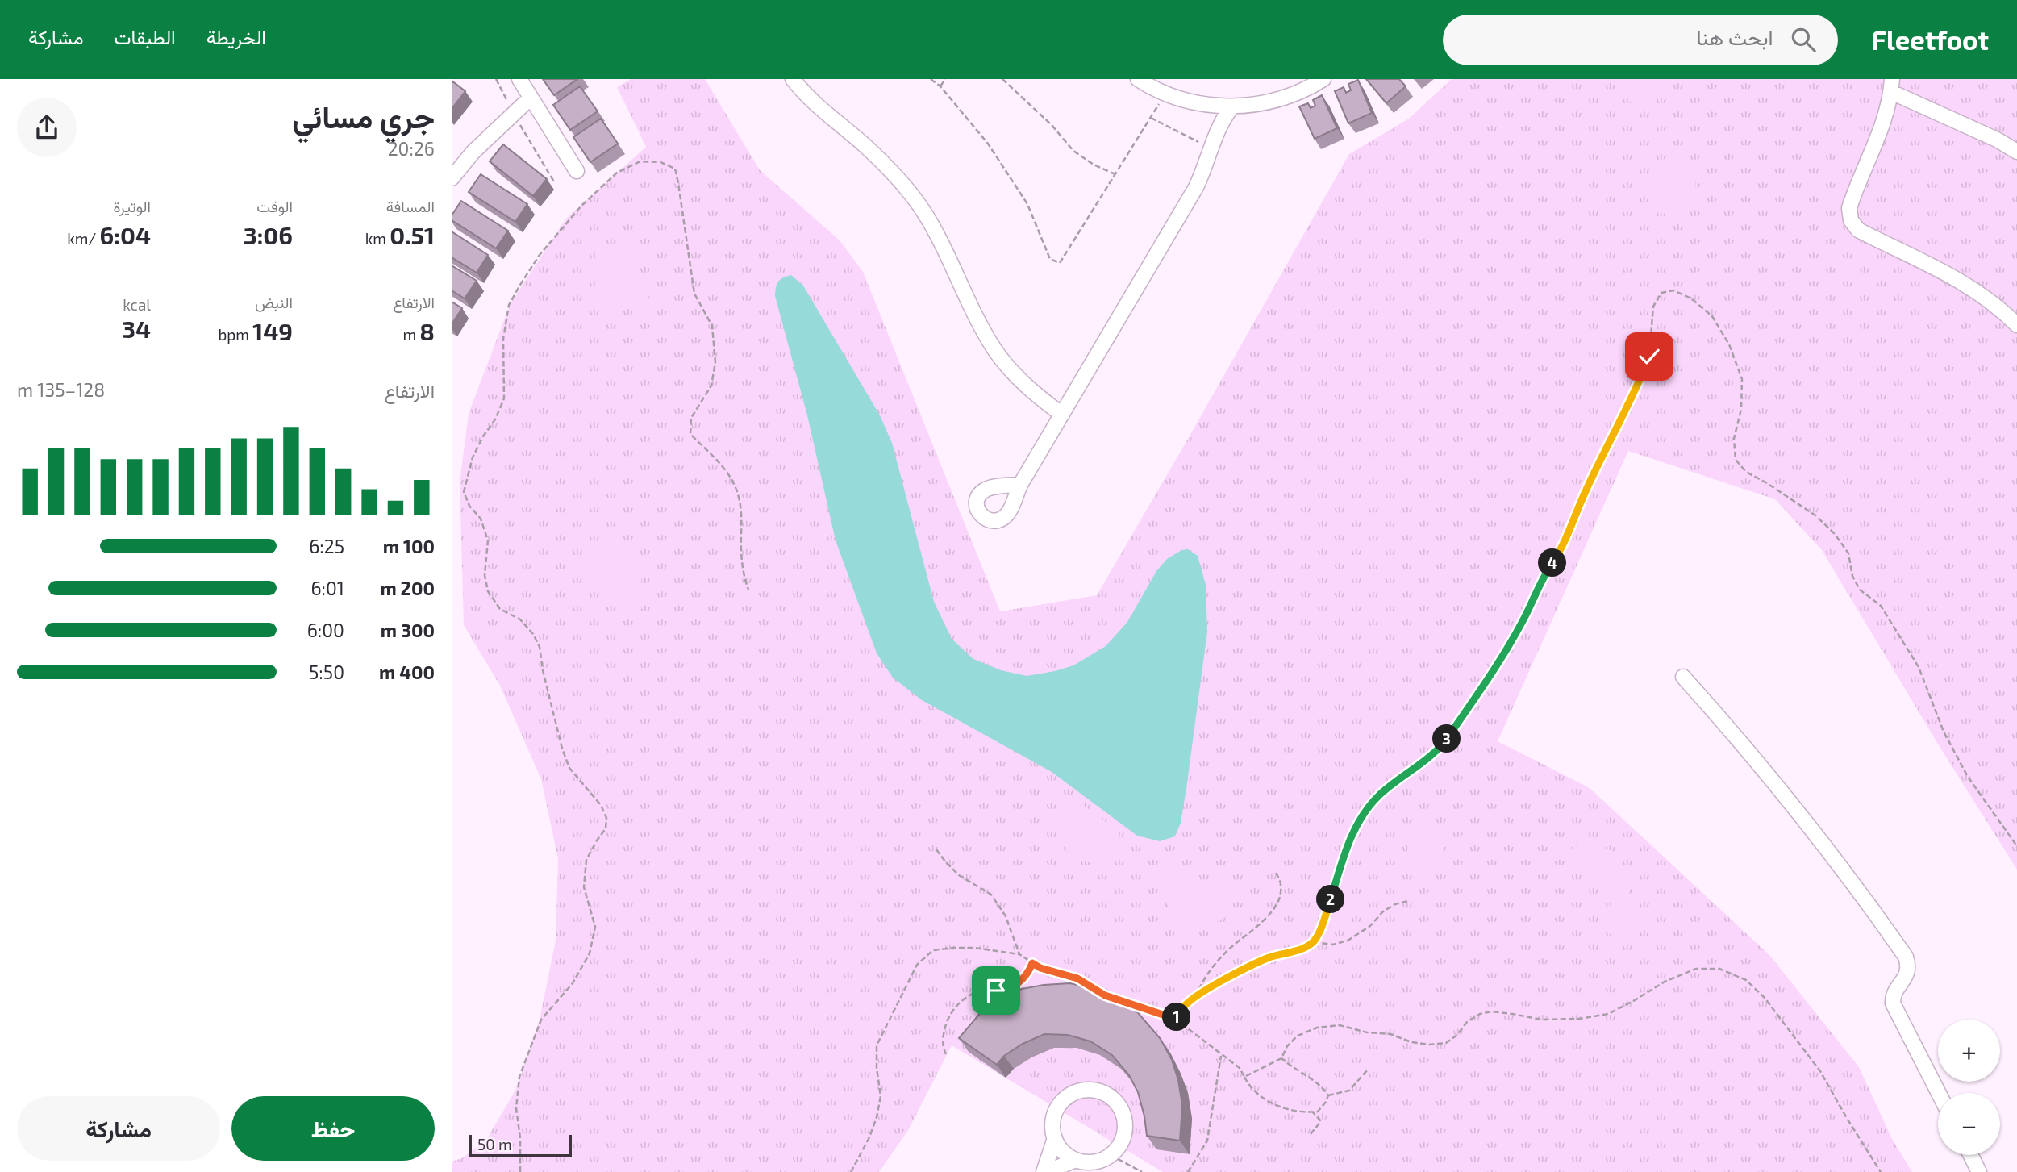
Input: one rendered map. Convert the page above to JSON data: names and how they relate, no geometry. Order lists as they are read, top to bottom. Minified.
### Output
{"scale_bar":"50 m","page":{"header":"Fleetfoot","search":"ابحث هنا","nav":["الخريطة","الطبقات","مشاركة"],"heading":["جري مسائي","20:26"],"stats":[["المسافة","0.51 km"],["الوقت","3:06"],["الوتيرة","6:04 /km"],["الارتفاع","8 m"],["النبض","149 bpm"],["kcal","34"]],"chart":["الارتفاع","128–135 m"],"list":[{"name":"100 m","note":"6:25"},{"name":"200 m","note":"6:01"},{"name":"300 m","note":"6:00"},{"name":"400 m","note":"5:50"}],"pins":["4","3","2","1"],"map_buttons":["+","−"],"buttons":["حفظ","مشاركة"],"scale":"50 m"}}
